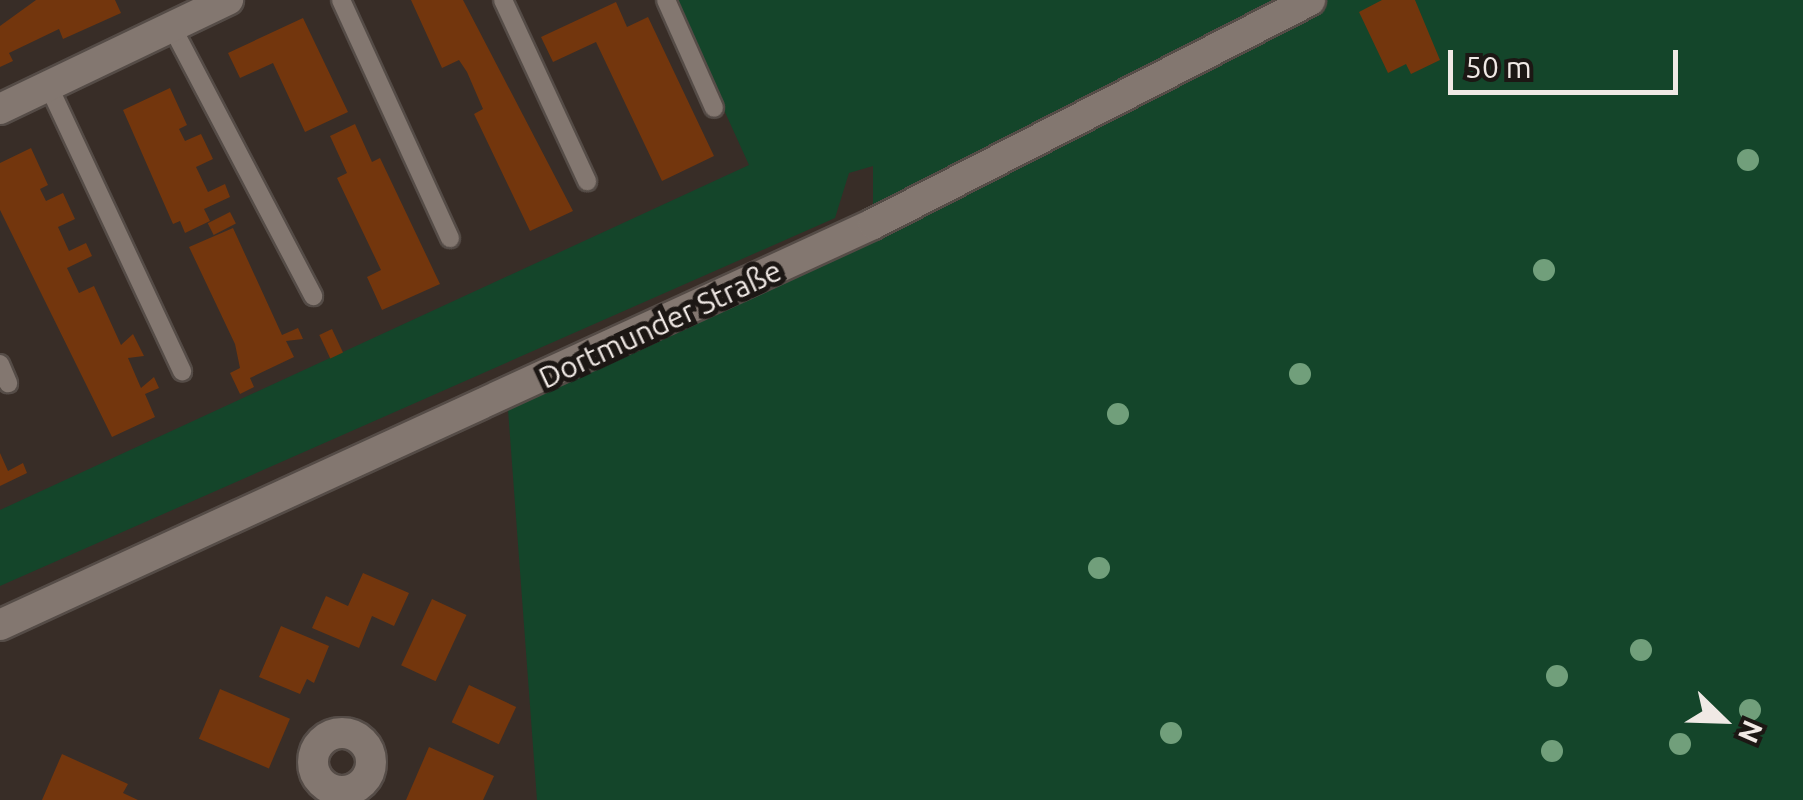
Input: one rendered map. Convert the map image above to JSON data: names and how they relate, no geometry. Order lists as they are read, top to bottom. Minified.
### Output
{"streets":{"main road":["Dortmunder Straße"]},"scale_bar":"50 m","north":"bottom right"}
